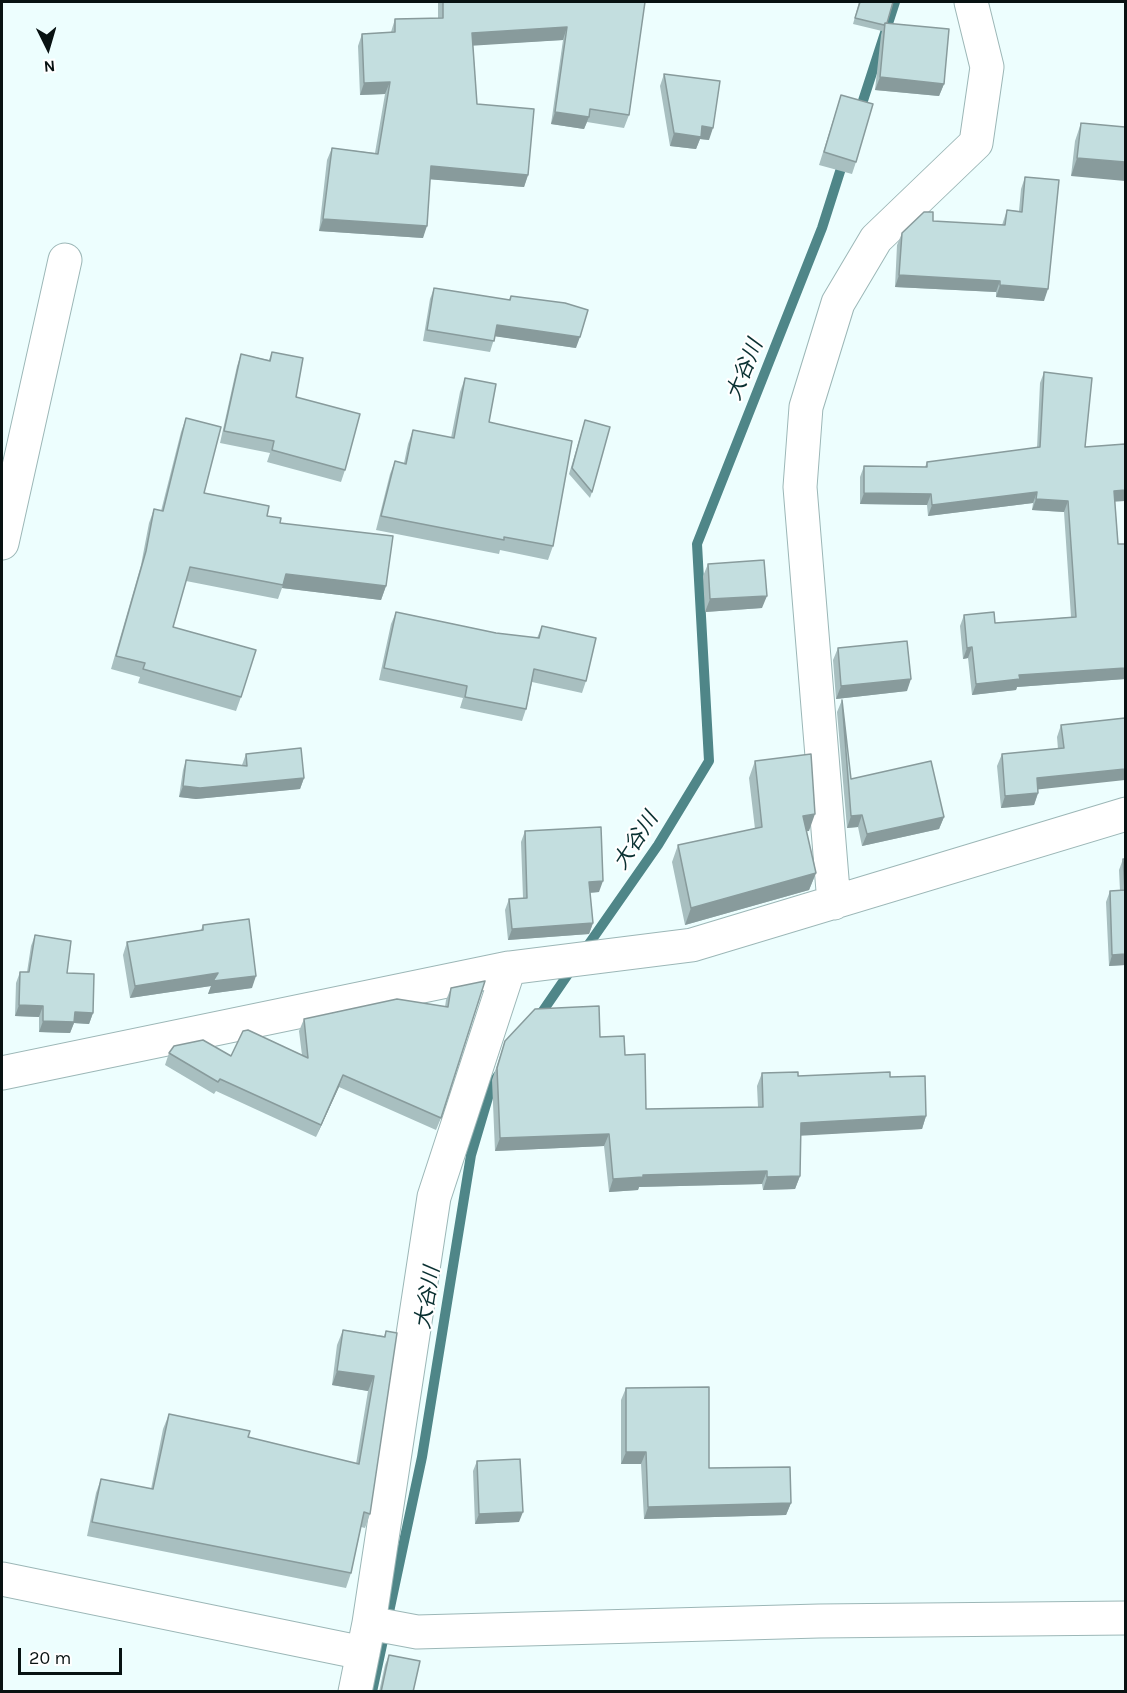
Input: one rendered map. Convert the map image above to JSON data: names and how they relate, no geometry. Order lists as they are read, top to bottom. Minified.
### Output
{"water":["大谷川"],"scale_bar":"20 m","north":"bottom"}
